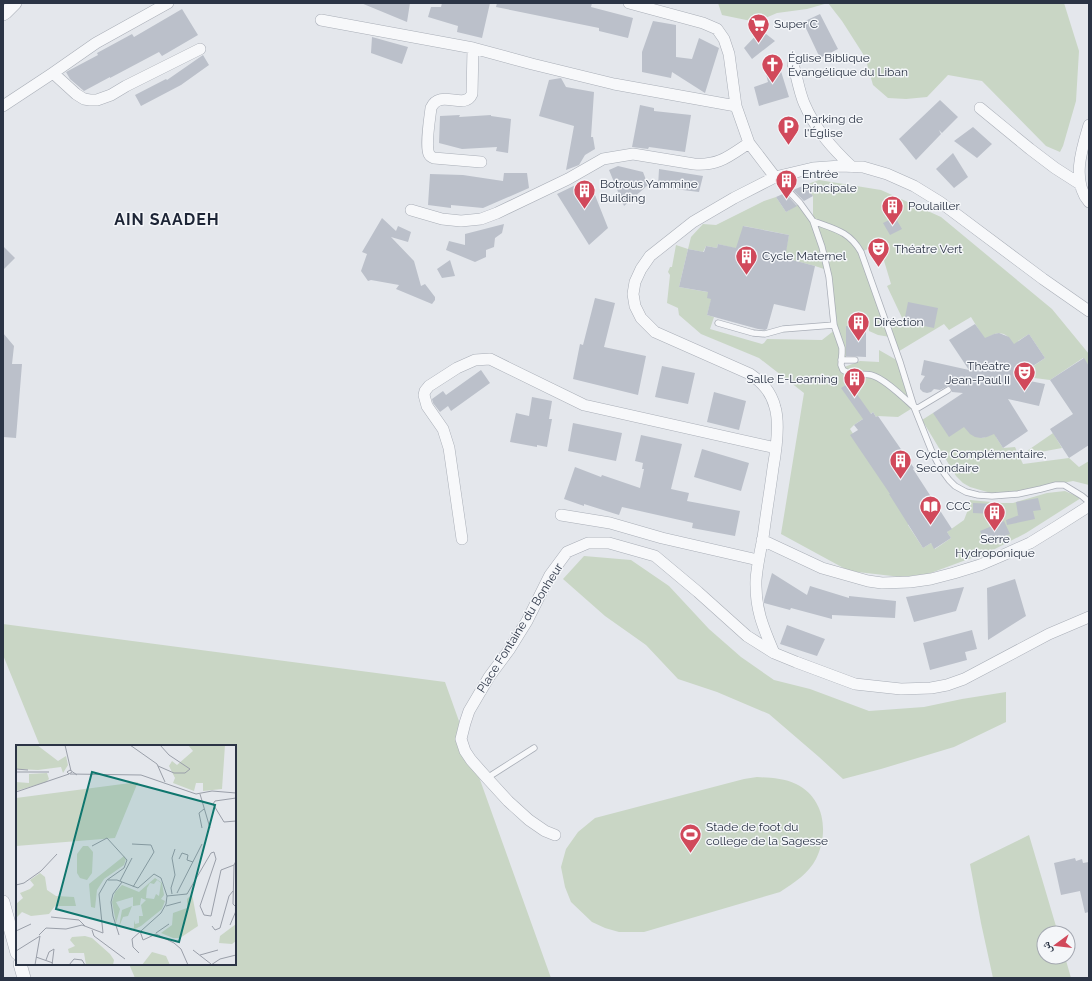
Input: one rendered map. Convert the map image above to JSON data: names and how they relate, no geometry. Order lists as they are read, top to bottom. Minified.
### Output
{"streets":{"street":["Place Fontaine du Bonheur"]},"districts":["AIN SAADEH"],"places":{"supermarket":["Super C"],"church":["Église Biblique Évangélique du Liban"],"parking":["Parking de l'Église"],"building":["Entrée Principale","Botrous Yammine Building","Poulailler","Cycle Maternel","Diréction","Salle E-Learning","Cycle Complémentaire, Secondaire","Serre Hydroponique"],"theatre":["Théatre Vert","Théatre Jean-Paul II"],"library":["CCC"],"sports":["Stade de foot du college de la Sagesse"]},"north":"left"}
